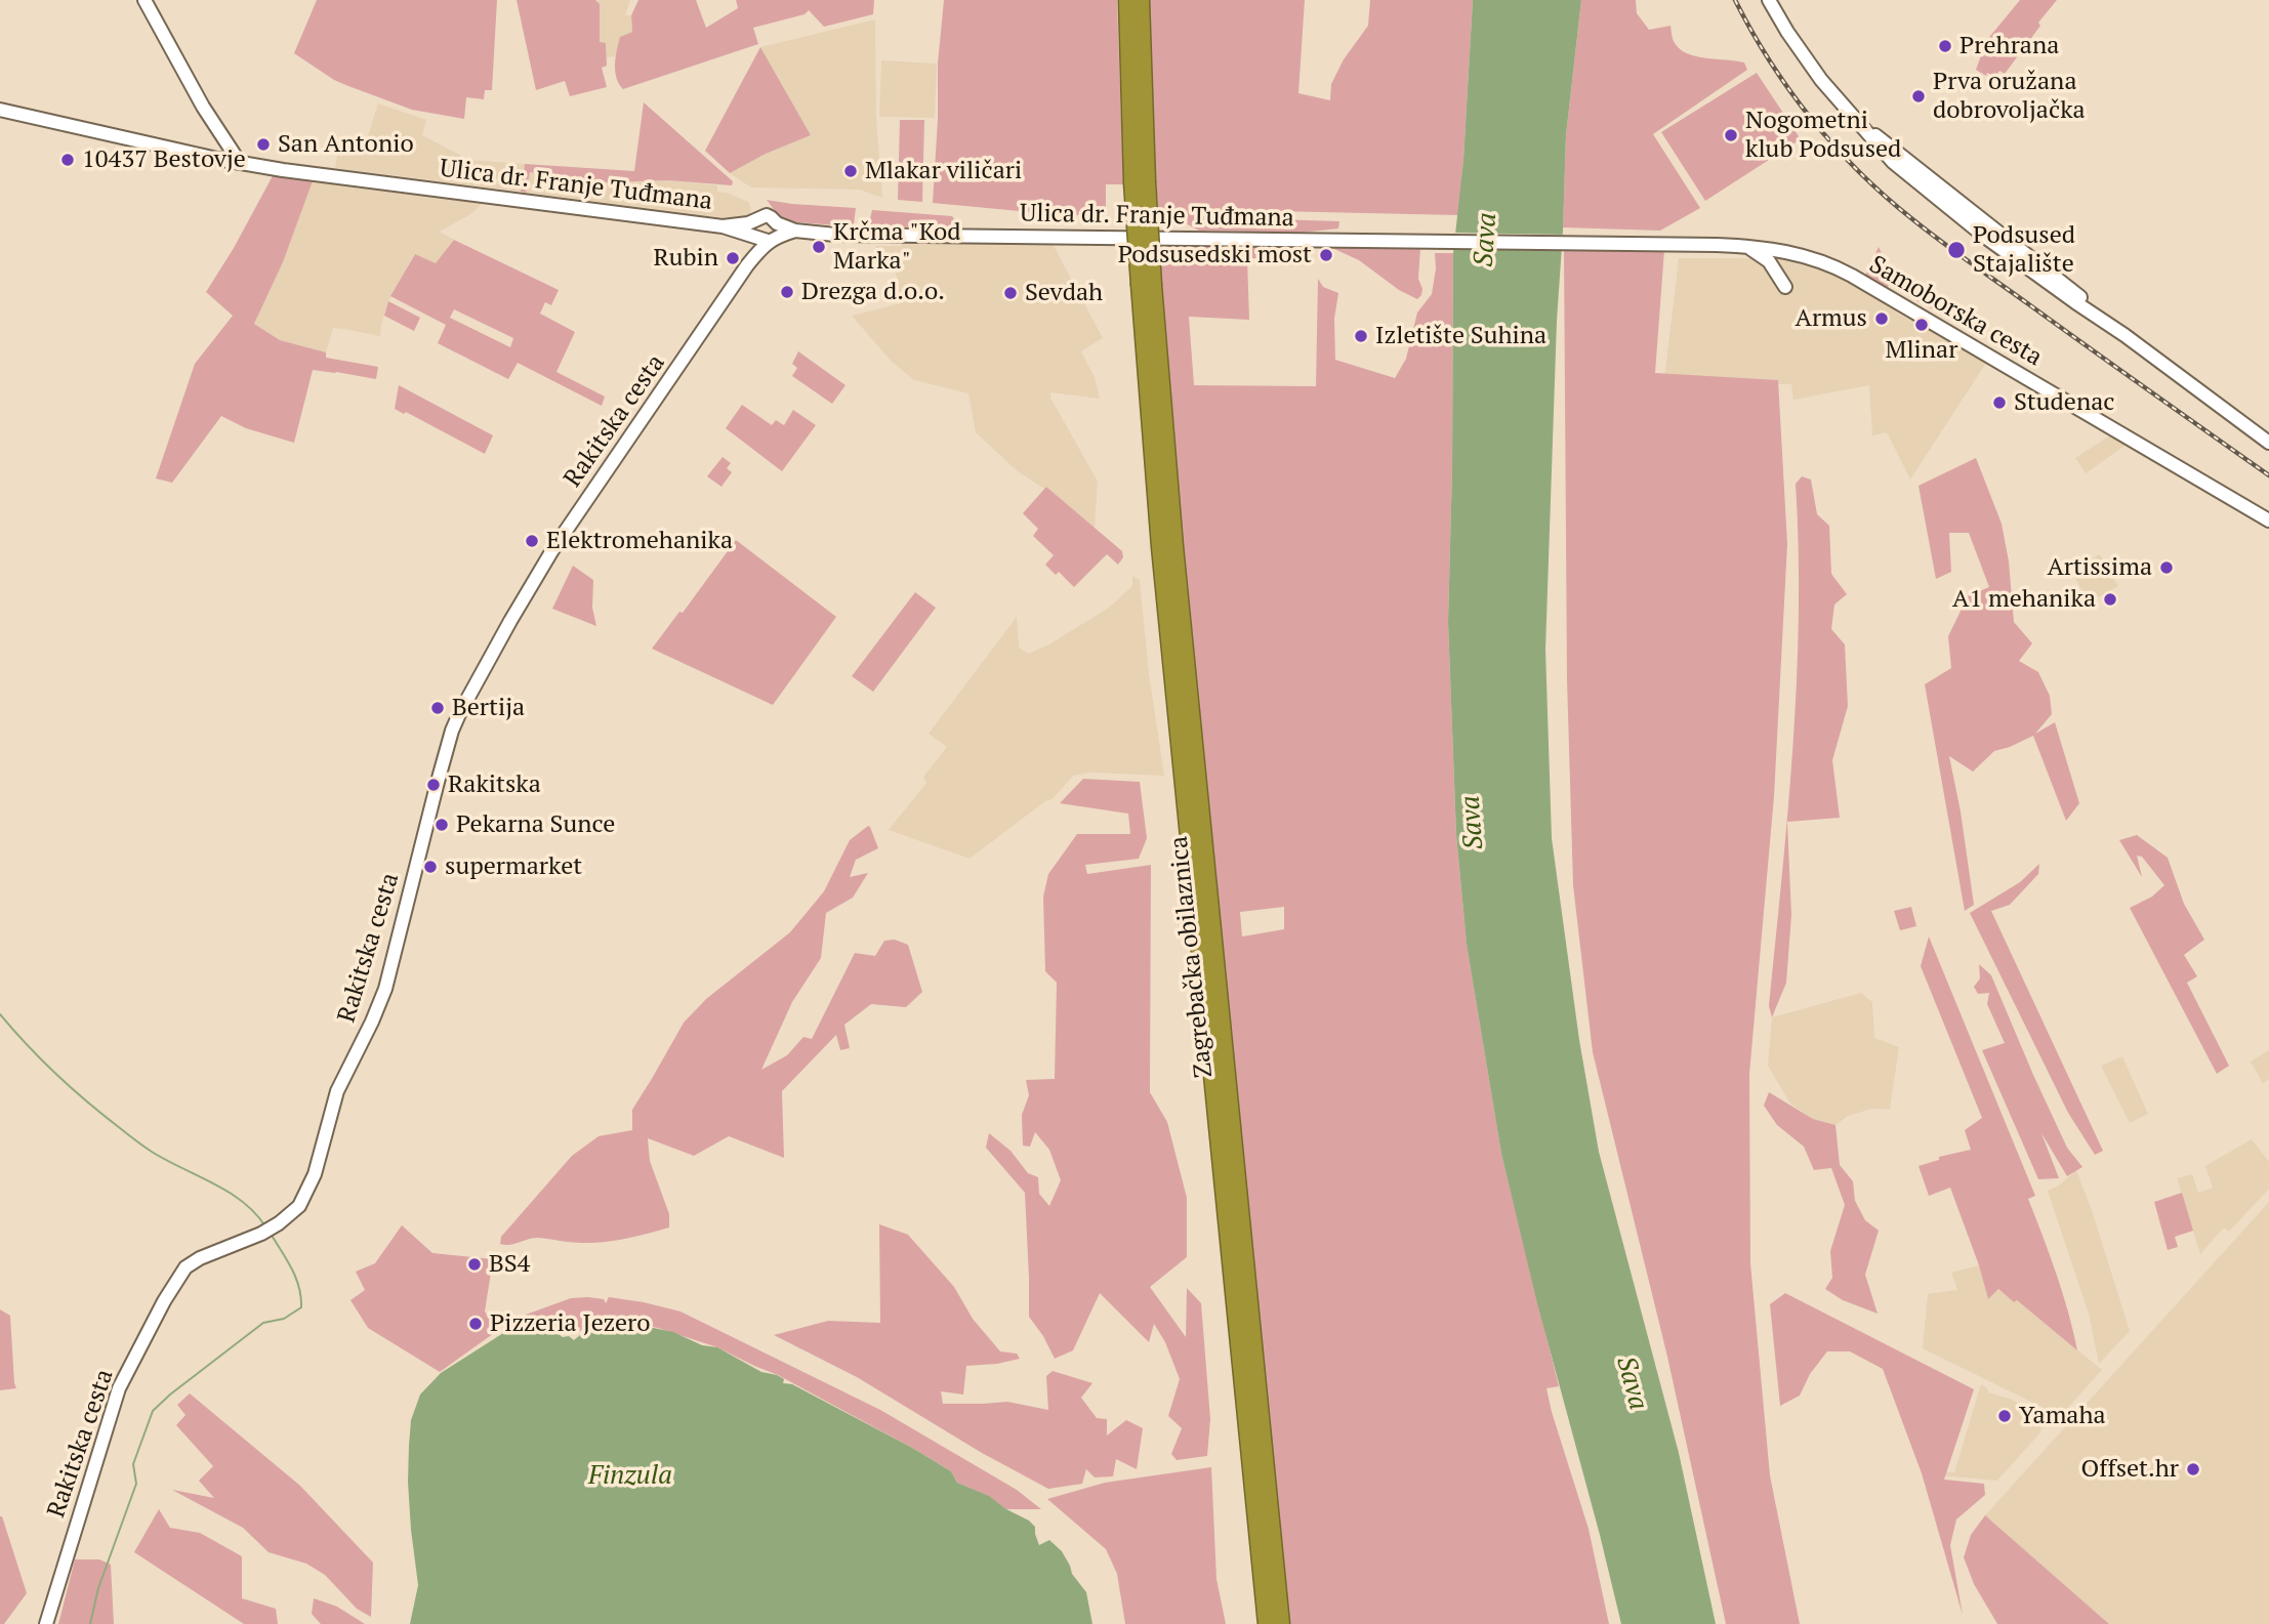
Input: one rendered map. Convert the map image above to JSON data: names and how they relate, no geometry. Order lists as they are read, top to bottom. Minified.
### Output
{"streets":{"highway":["Zagrebačka obilaznica"],"main road":["Ulica dr. Franje Tuđmana","Samoborska cesta","Rakitska cesta"]},"crossings":[["Ulica dr. Franje Tuđmana","Samoborska cesta"],["Ulica dr. Franje Tuđmana","Rakitska cesta"]],"water":["Sava","Finzula"],"places":["Prehrana","Prva oružana dobrovoljačka","Nogometni klub Podsused","San Antonio","10437 Bestovje","Mlakar viličari","Krčma \"Kod Marka\"","Podsused Stajalište","Podsusedski most","Rubin","Drezga d.o.o.","Sevdah","Armus","Mlinar","Izletište Suhina","Studenac","Elektromehanika","Artissima","A1 mehanika","Bertija","Rakitska","Pekarna Sunce","supermarket","BS4","Pizzeria Jezero","Yamaha","Offset.hr"]}
